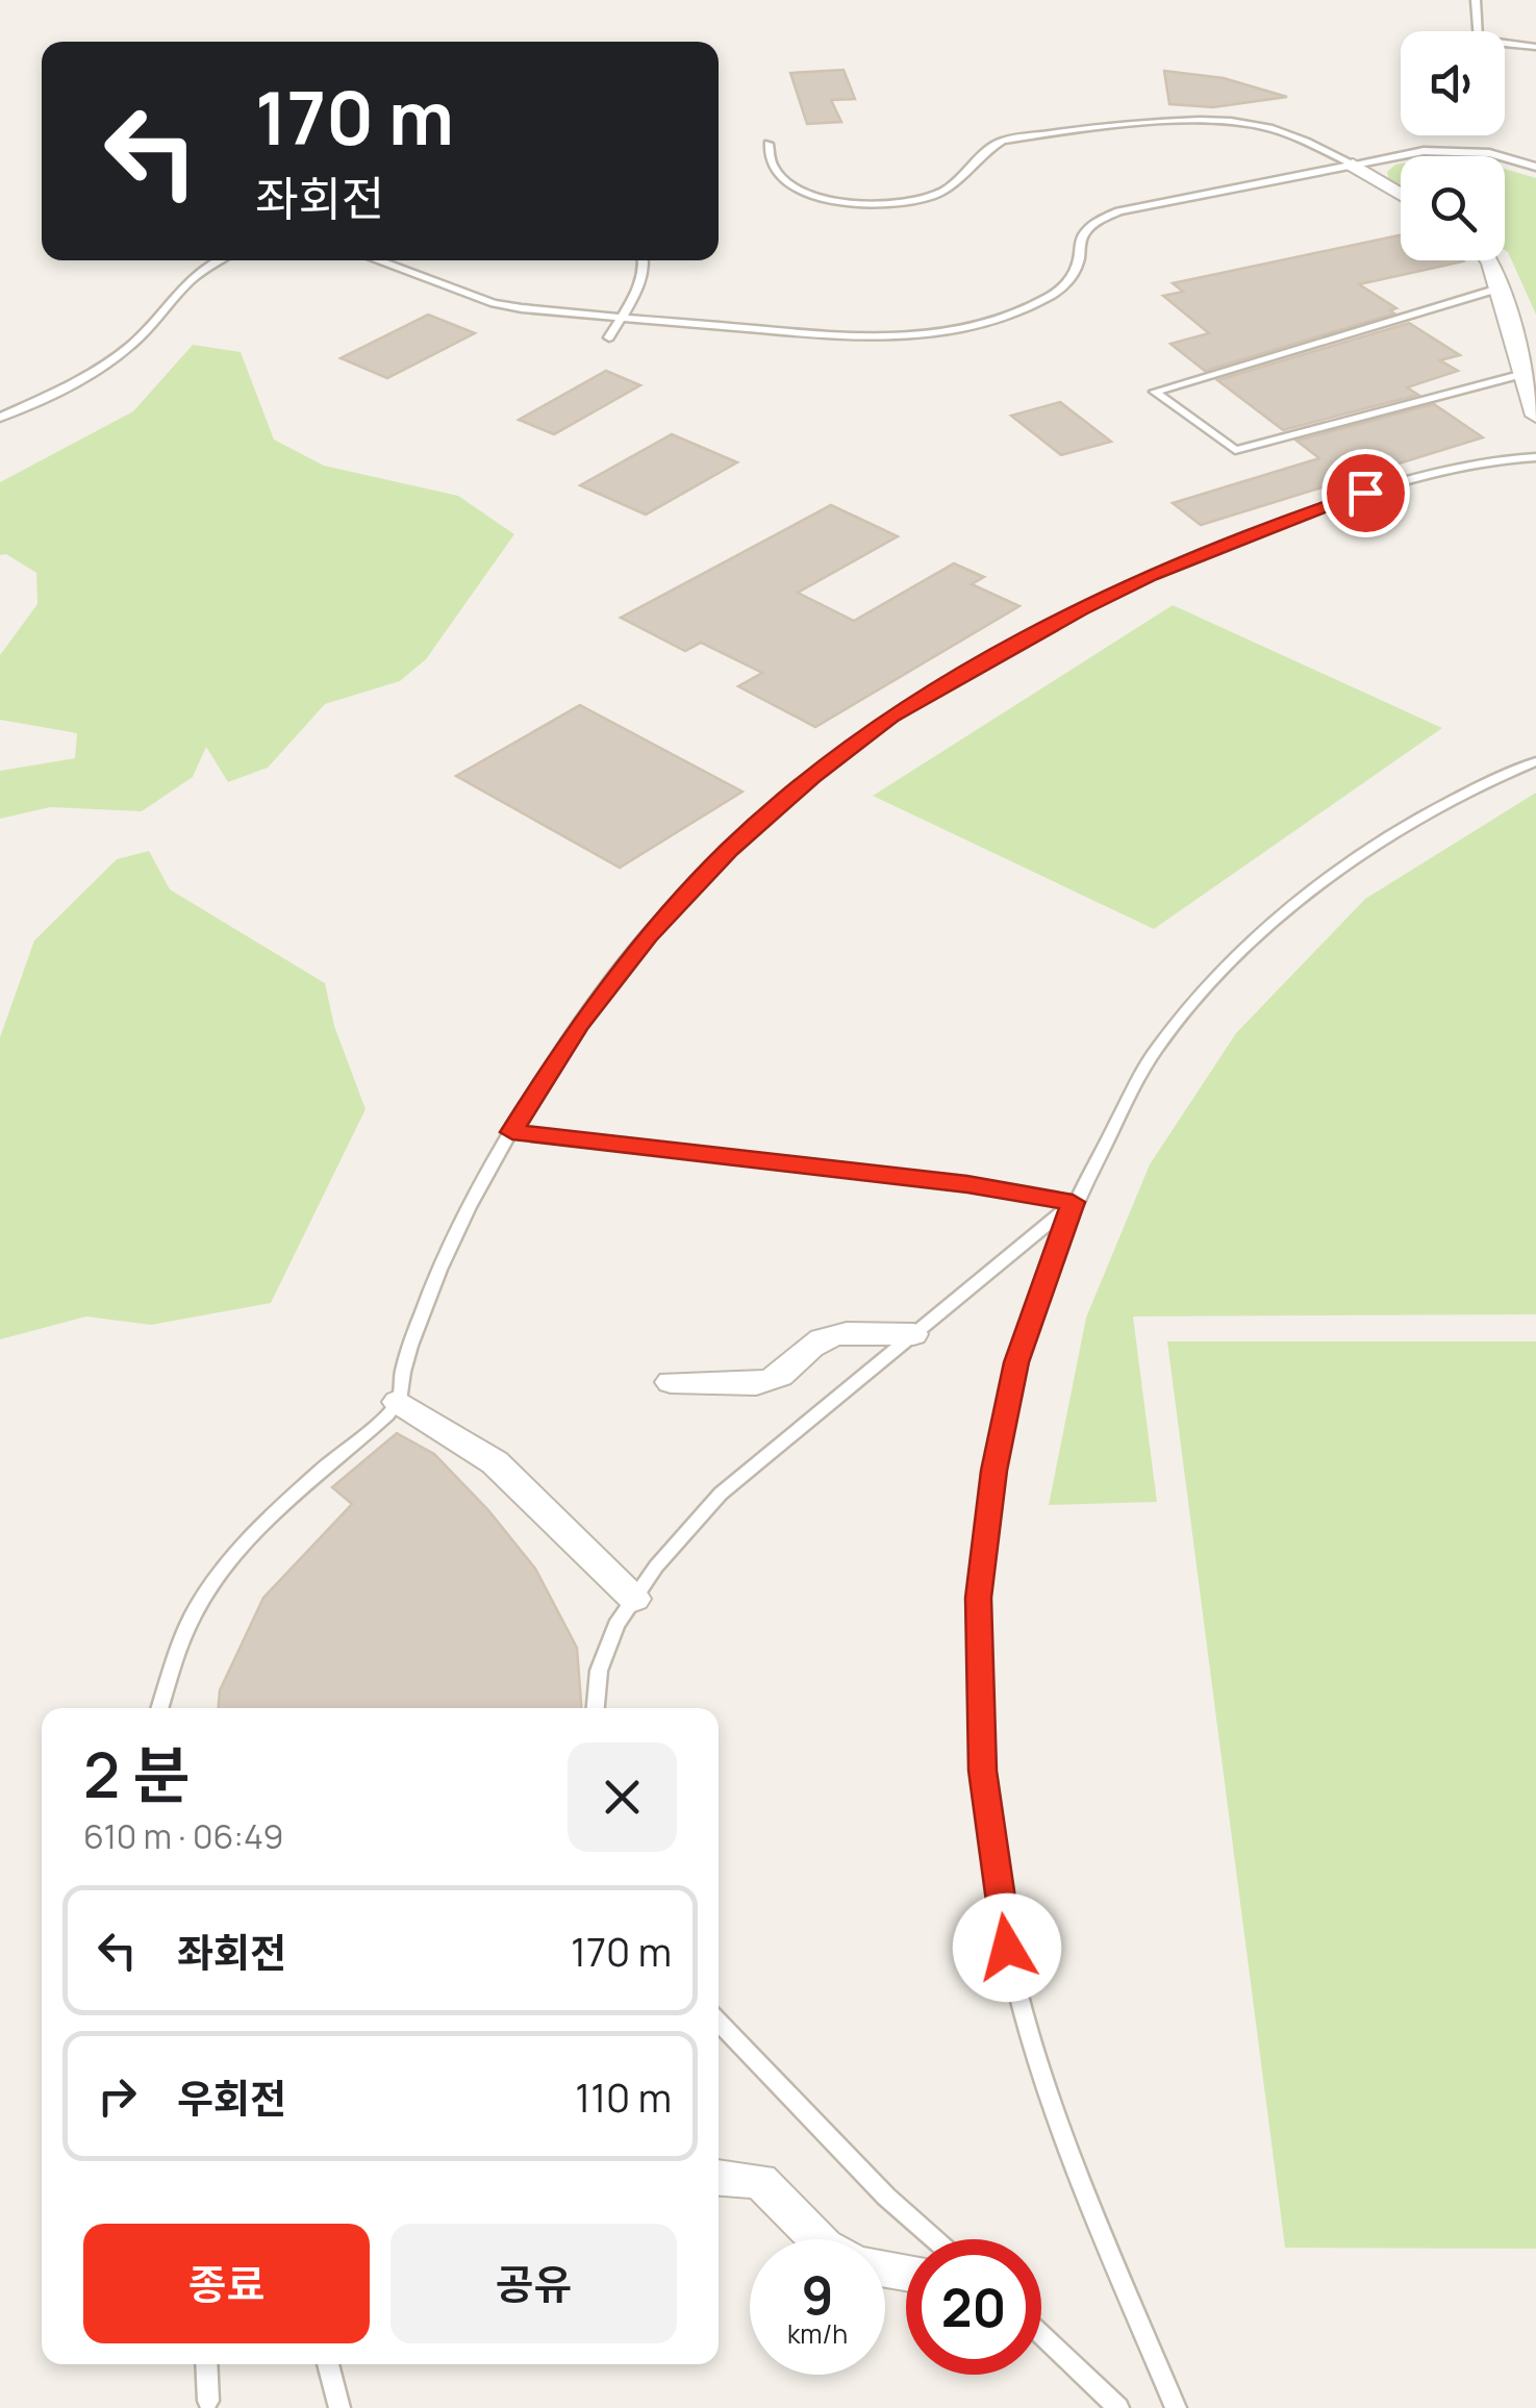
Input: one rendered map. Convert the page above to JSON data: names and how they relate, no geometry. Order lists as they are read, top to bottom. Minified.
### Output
{"page":{"turn":["170 m","좌회전"],"heading":["2 분","610 m · 06:49"],"list":[{"name":"좌회전","value":"170 m"},{"name":"우회전","value":"110 m"}],"buttons":["종료","공유"],"speed":"9 km/h","limit":"20"}}
